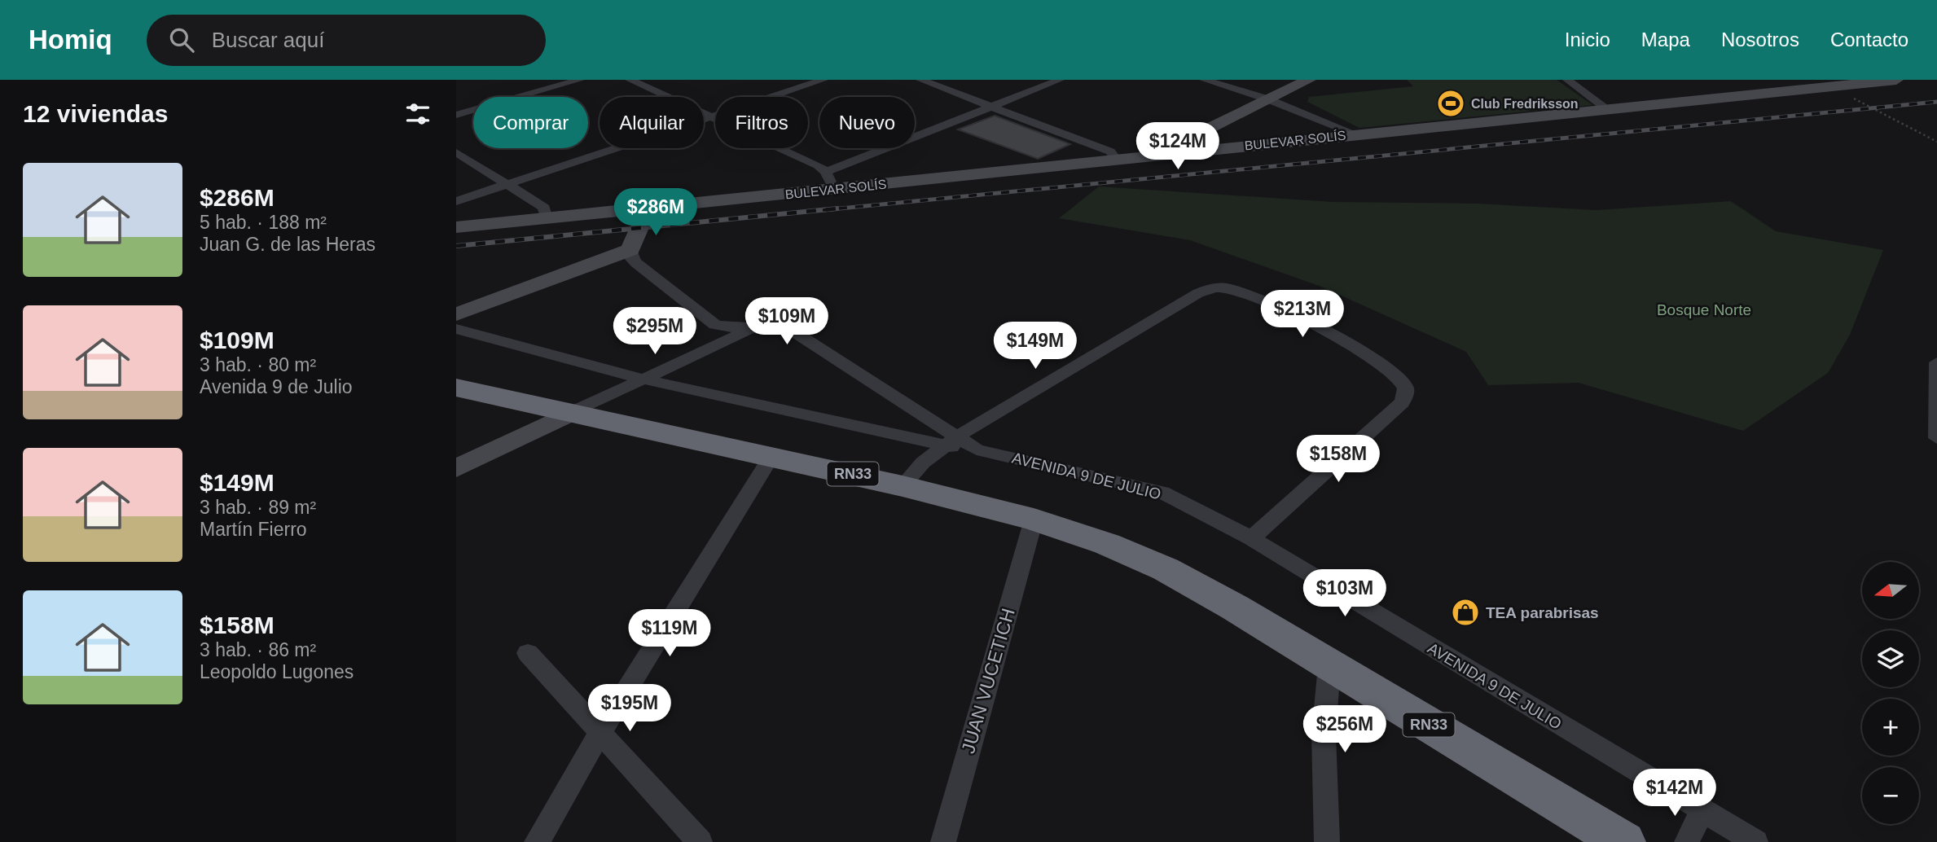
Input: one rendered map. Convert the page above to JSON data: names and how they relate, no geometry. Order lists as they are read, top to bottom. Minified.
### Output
{"streets":{"highway":["RN33"],"street":["BULEVAR SOLÍS","AVENIDA 9 DE JULIO","JUAN VUCETICH"]},"crossings":[["RN33","JUAN VUCETICH"]],"parks":["Bosque Norte"],"places":{"sports":["Club Fredriksson"],"shop":["TEA parabrisas"]},"north":"left","page":{"header":"Homiq","search":"Buscar aquí","nav":["Inicio","Mapa","Nosotros","Contacto"],"heading":"12 viviendas","chip":["Comprar","Alquilar","Filtros","Nuevo"],"price":["$124M","$286M","$213M","$109M","$295M","$149M","$158M","$103M","$119M","$195M","$256M","$142M"],"list":[{"name":"$286M","note":"5 hab. · 188 m² · Juan G. de las Heras"},{"name":"$109M","note":"3 hab. · 80 m² · Avenida 9 de Julio"},{"name":"$149M","note":"3 hab. · 89 m² · Martín Fierro"},{"name":"$158M","note":"3 hab. · 86 m² · Leopoldo Lugones"}],"map_buttons":["+","−"]}}
